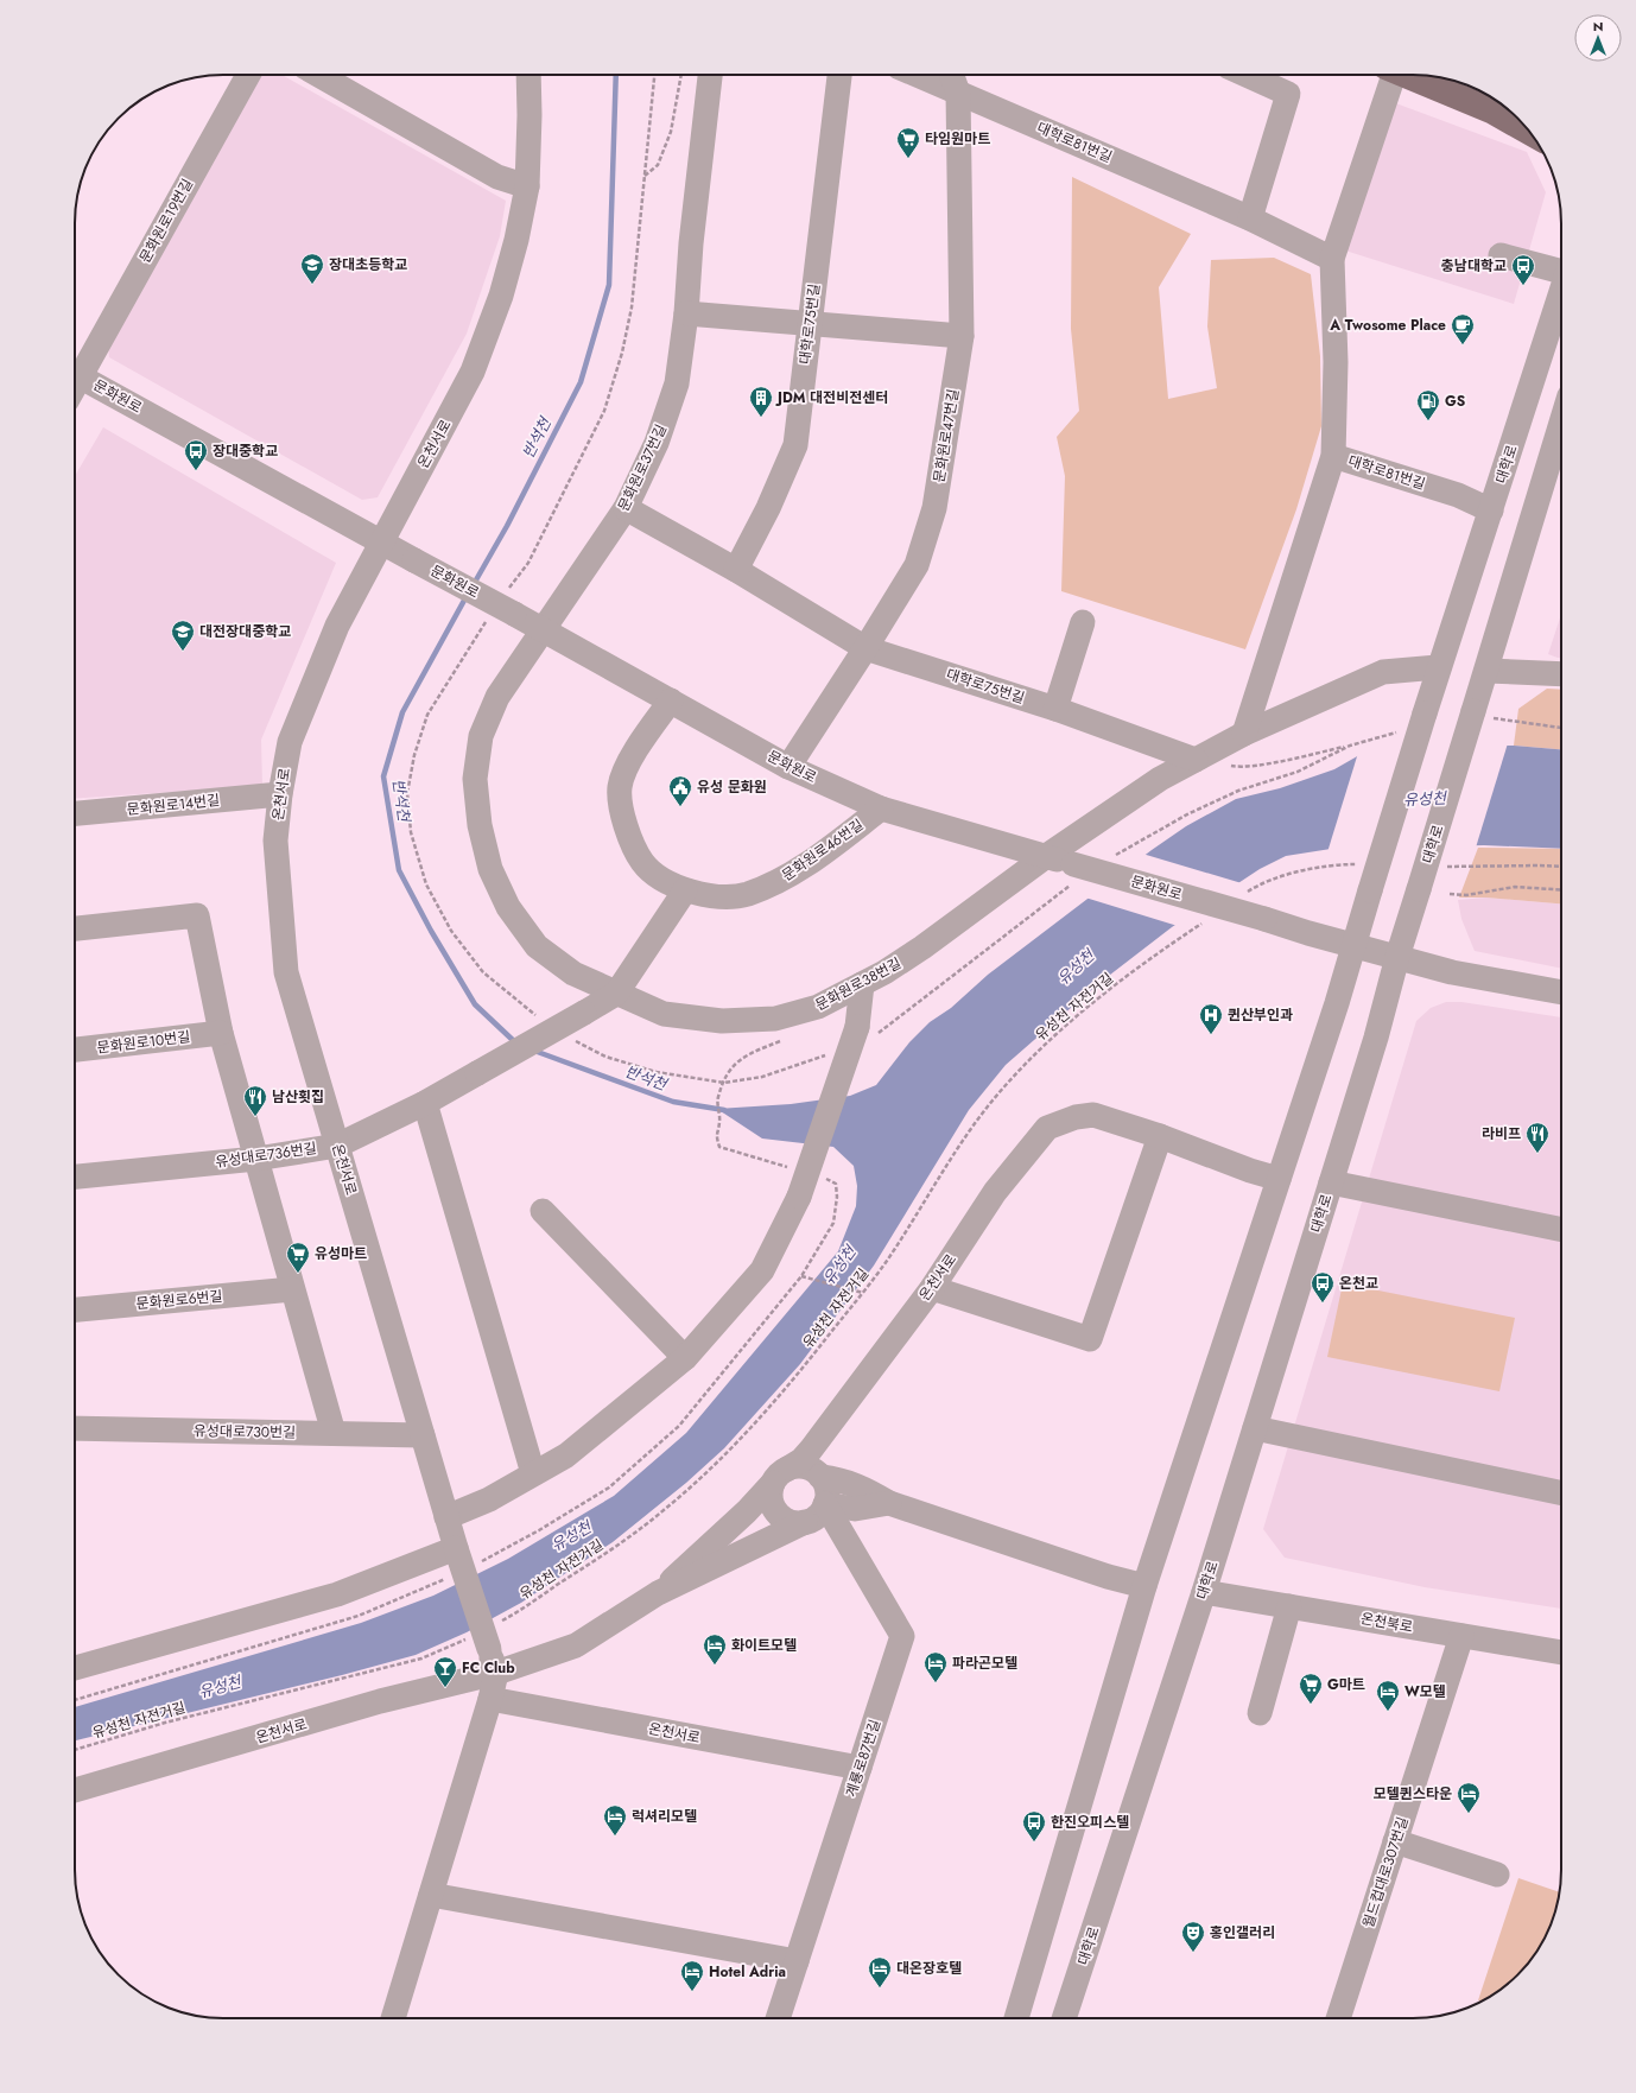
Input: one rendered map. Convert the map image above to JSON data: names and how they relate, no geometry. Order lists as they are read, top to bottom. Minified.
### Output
{"streets":{"street":["대학로81번길","문화원로19번길","대학로75번길","문화원로","문화원로47번길","온천서로","대학로","문화원로37번길","문화원로14번길","문화원로46번길","문화원로38번길","문화원로10번길","유성대로736번길","문화원로6번길","유성대로730번길","온천북로","계룡로87번길","월드컵대로307번길"],"path":["유성천 자전거길"]},"crossings":[["대학로81번길","문화원로47번길"],["대학로81번길","대학로"],["대학로75번길","문화원로47번길"],["대학로75번길","문화원로37번길"],["대학로75번길","문화원로38번길"],["문화원로","문화원로47번길"],["문화원로","온천서로"],["문화원로","대학로"],["문화원로","문화원로37번길"],["문화원로","문화원로46번길"],["문화원로","문화원로38번길"],["온천서로","문화원로14번길"],["온천서로","유성천 자전거길"],["온천서로","유성대로736번길"],["온천서로","유성대로730번길"],["온천서로","계룡로87번길"],["대학로","온천북로"],["문화원로37번길","문화원로38번길"],["문화원로38번길","유성대로736번길"],["온천북로","월드컵대로307번길"]],"water":["반석천","유성천"],"places":{"supermarket":["타임원마트","유성마트","G마트"],"school or university":["장대초등학교","대전장대중학교"],"bus stop":["충남대학교","장대중학교","온천교","한진오피스텔"],"cafe":["A Twosome Place"],"building":["JDM 대전비전센터"],"fuel station":["GS"],"public building":["유성 문화원"],"hospital":["퀸산부인과"],"restaurant":["남산횟집","라비프"],"hotel":["화이트모텔","파라곤모텔","W모텔","모텔퀸스타운","럭셔리모텔","대온장호텔","Hotel Adria"],"bar":["FC Club"],"theatre":["홍인갤러리"]},"north":"top"}
